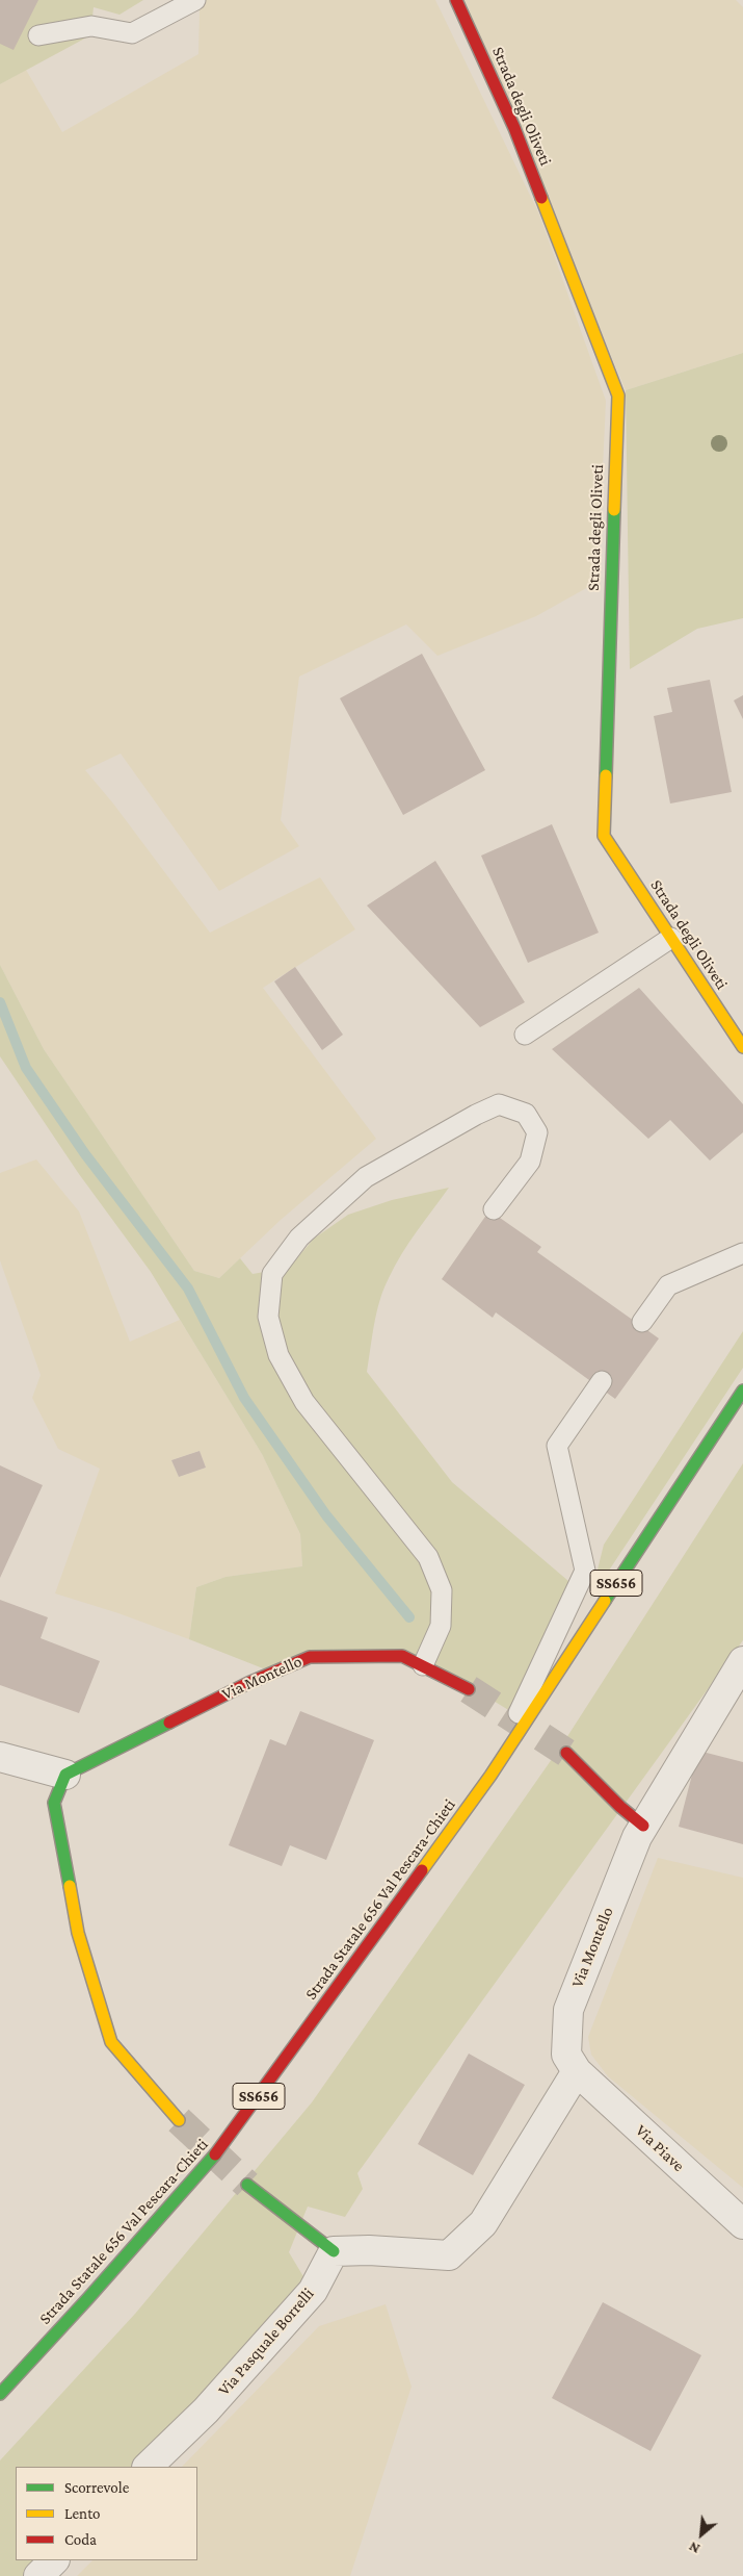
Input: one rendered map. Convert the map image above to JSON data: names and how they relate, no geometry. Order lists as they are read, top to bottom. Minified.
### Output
{"streets":{"main road":["Strada degli Oliveti","SS656","Via Montello","Strada Statale 656 Val Pescara-Chieti"],"street":["Via Piave","Via Pasquale Borrelli"]},"crossings":[["Via Montello","Via Piave"]],"legend":["Scorrevole","Lento","Coda"],"north":"bottom left"}
